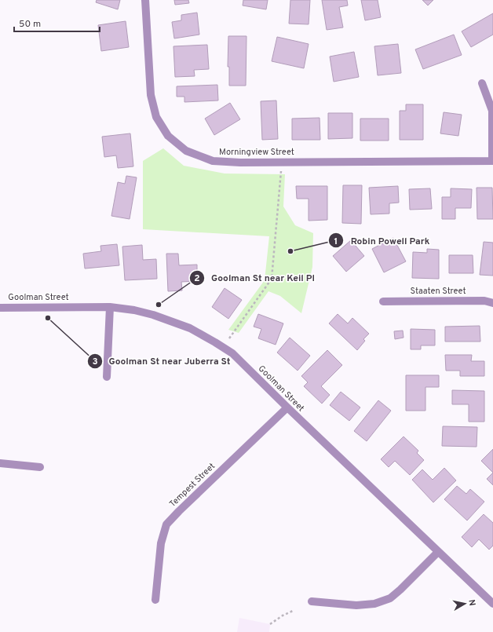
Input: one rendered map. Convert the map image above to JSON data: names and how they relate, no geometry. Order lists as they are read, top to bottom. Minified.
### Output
{"streets":{"street":["Morningview Street","Staaten Street","Goolman Street","Tempest Street"]},"crossings":[["Goolman Street","Tempest Street"]],"places":["Robin Powell Park","Goolman St near Keil Pl","Goolman St near Juberra St"],"scale_bar":"50 m","north":"right"}
